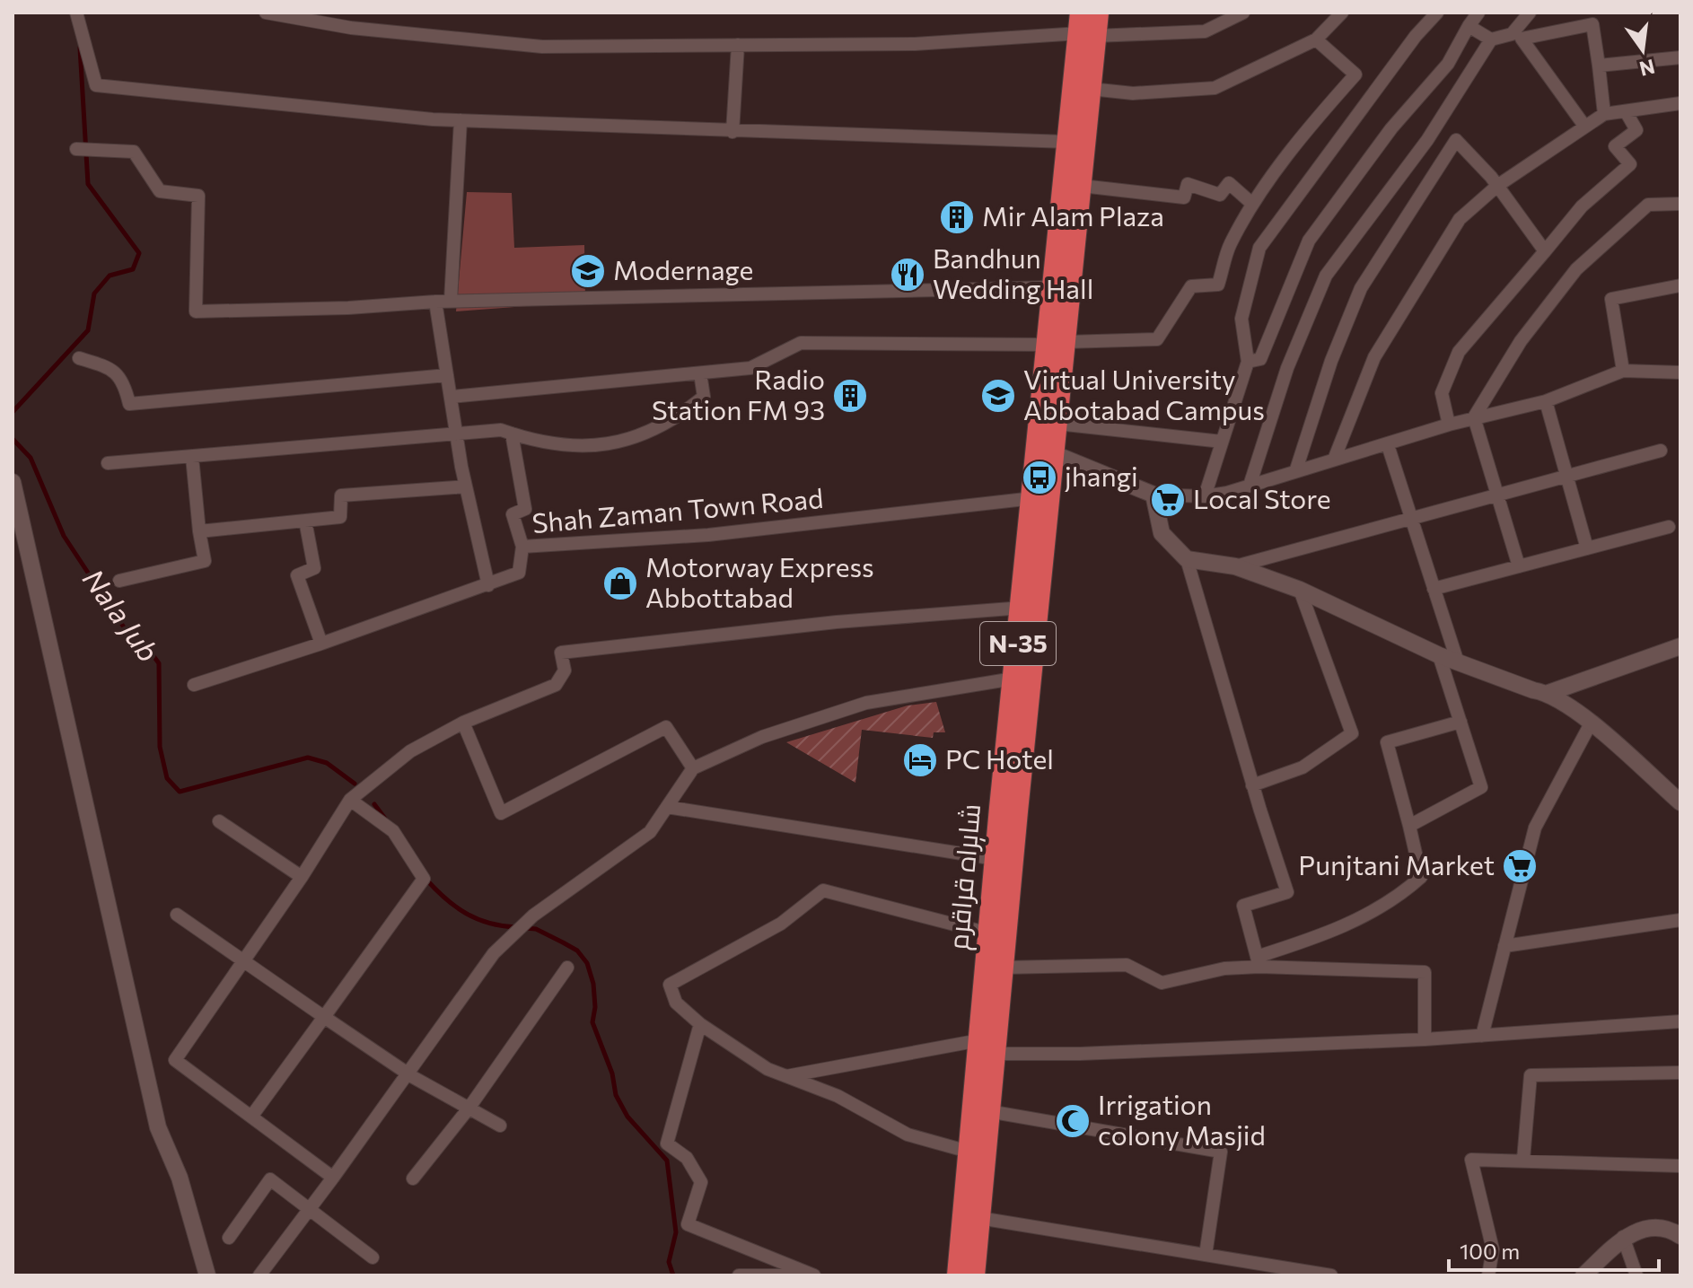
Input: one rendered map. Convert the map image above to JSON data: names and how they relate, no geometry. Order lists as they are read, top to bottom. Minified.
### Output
{"streets":{"highway":["N-35","شاہراہ قراقرم"],"street":["Shah Zaman Town Road"]},"crossings":[["Shah Zaman Town Road","شاہراہ قراقرم"]],"water":["Nala Jub"],"places":{"building":["Mir Alam Plaza","Radio Station FM 93"],"school or university":["Modernage","Virtual University Abbotabad Campus"],"restaurant":["Bandhun Wedding Hall"],"bus stop":["jhangi"],"supermarket":["Local Store","Punjtani Market"],"shop":["Motorway Express Abbottabad"],"hotel":["PC Hotel"],"mosque":["Irrigation colony Masjid"]},"scale_bar":"100 m","north":"bottom"}
